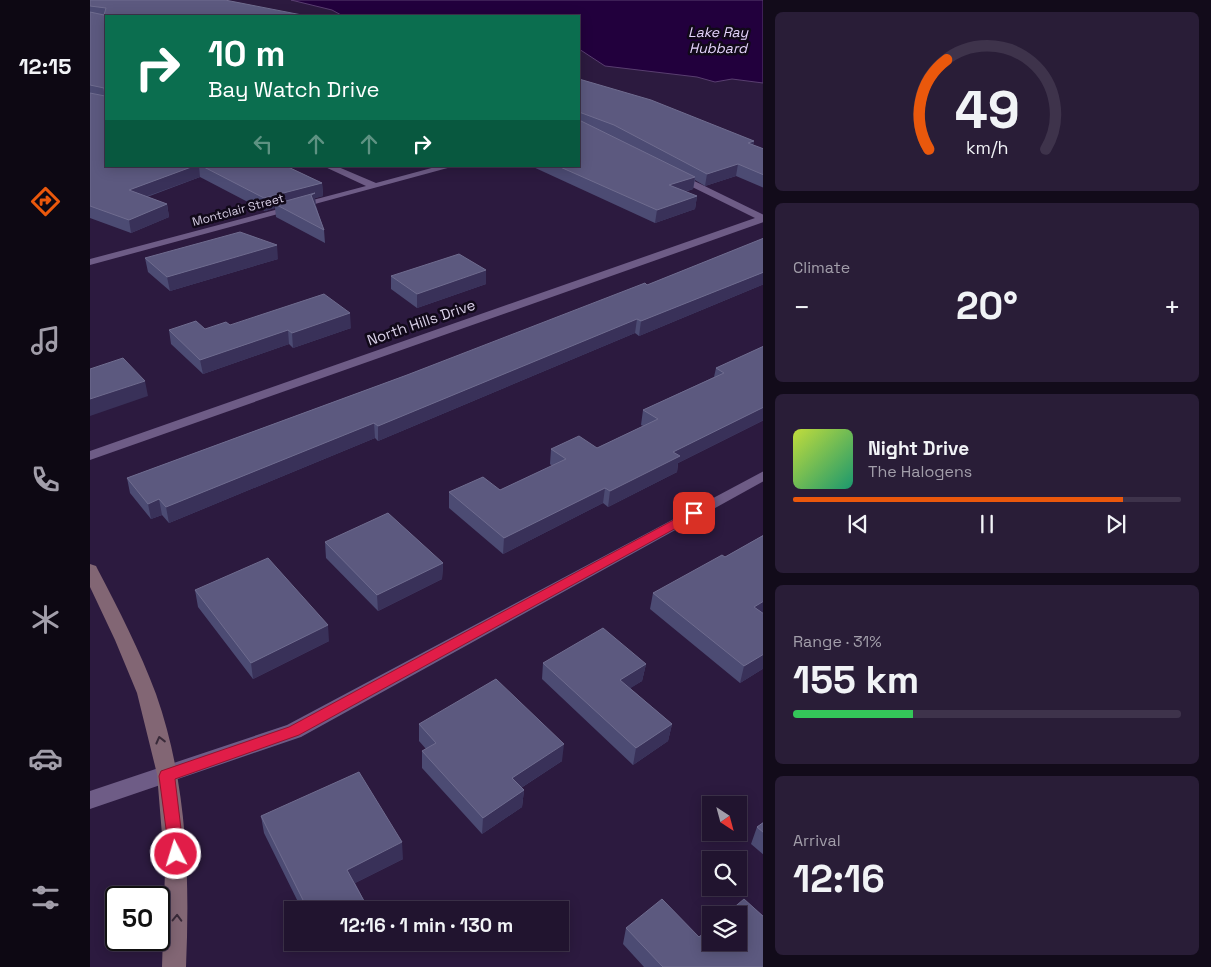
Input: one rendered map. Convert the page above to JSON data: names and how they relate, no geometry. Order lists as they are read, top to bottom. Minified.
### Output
{"streets":{"street":["Montclair Street","North Hills Drive"]},"water":["Lake Ray Hubbard"],"north":"bottom right","page":{"tabs":"12:15","turn":["10 m","Bay Watch Drive"],"tile":["Climate",["Range · 31%","155 km"],["Arrival","12:16"]],"heat":["−","20°","+"],"song":["Night Drive","The Halogens"],"limit":"50","trip":"12:16 · 1 min · 130 m","gauge":["49","km/h"]}}
